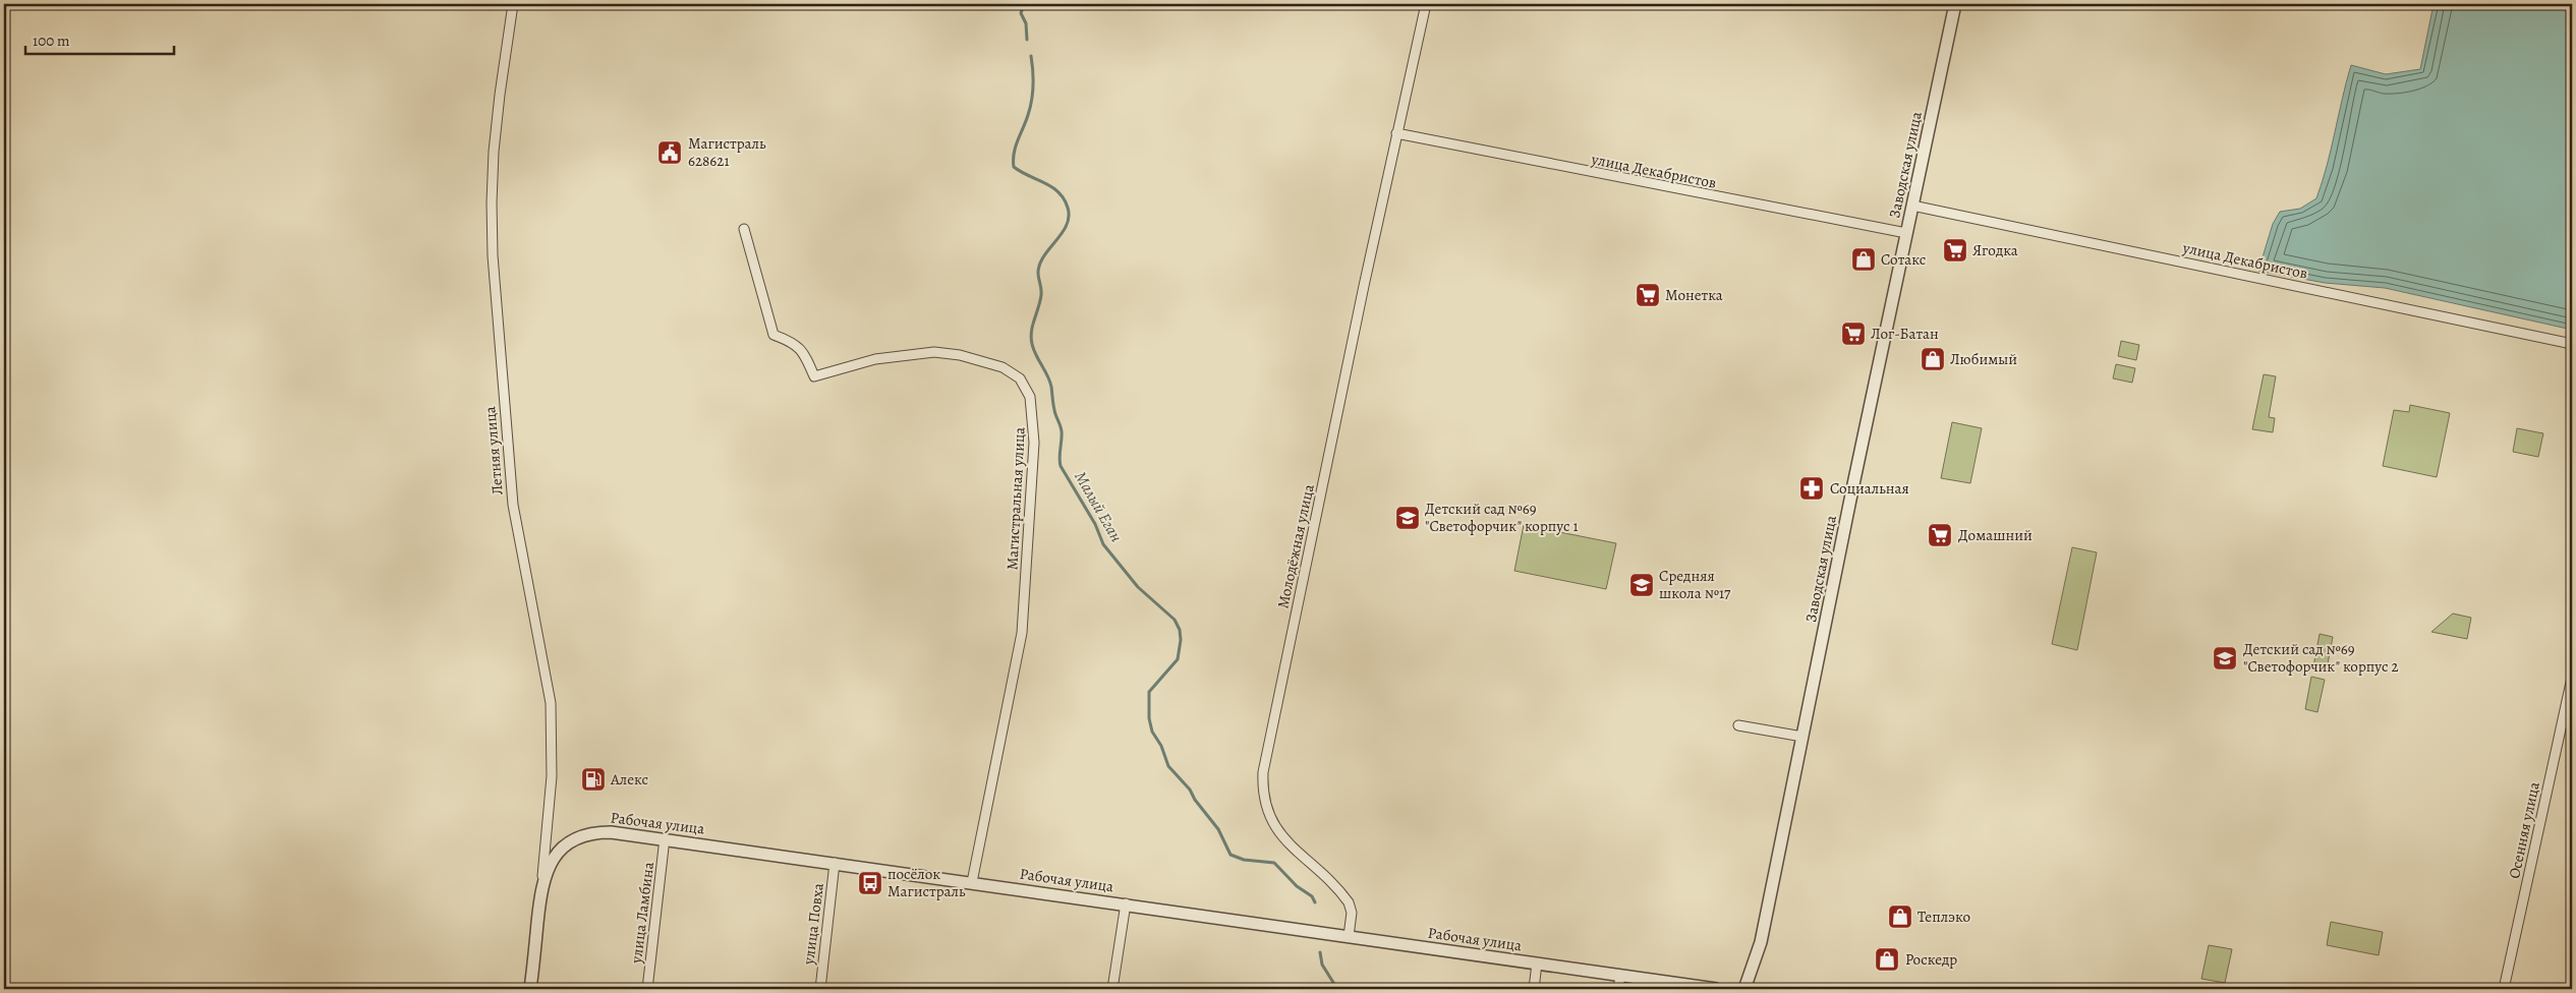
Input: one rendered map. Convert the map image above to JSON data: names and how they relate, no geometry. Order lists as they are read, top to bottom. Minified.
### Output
{"streets":{"street":["Заводская улица","улица Декабристов","Летняя улица","Магистральная улица","Молодёжная улица","Рабочая улица","Осенняя улица","улица Ламбина","улица Повха"]},"crossings":[["Заводская улица","улица Декабристов"],["улица Декабристов","Молодёжная улица"],["Летняя улица","Рабочая улица"],["Магистральная улица","Рабочая улица"],["Молодёжная улица","Рабочая улица"],["Рабочая улица","улица Ламбина"],["Рабочая улица","улица Повха"]],"water":["Малый Еган"],"places":{"public building":["Магистраль 628621"],"supermarket":["Ягодка","Монетка","Лог-Батан","Домашний"],"shop":["Сотакс","Любимый","Теплэко","Роскедр"],"pharmacy":["Социальная"],"school or university":["Детский сад №69 \"Светофорчик\" корпус 1","Средняя школа №17","Детский сад №69 \"Светофорчик\" корпус 2"],"fuel station":["Алекс"],"bus stop":["посёлок Магистраль"]},"scale_bar":"100 m"}
